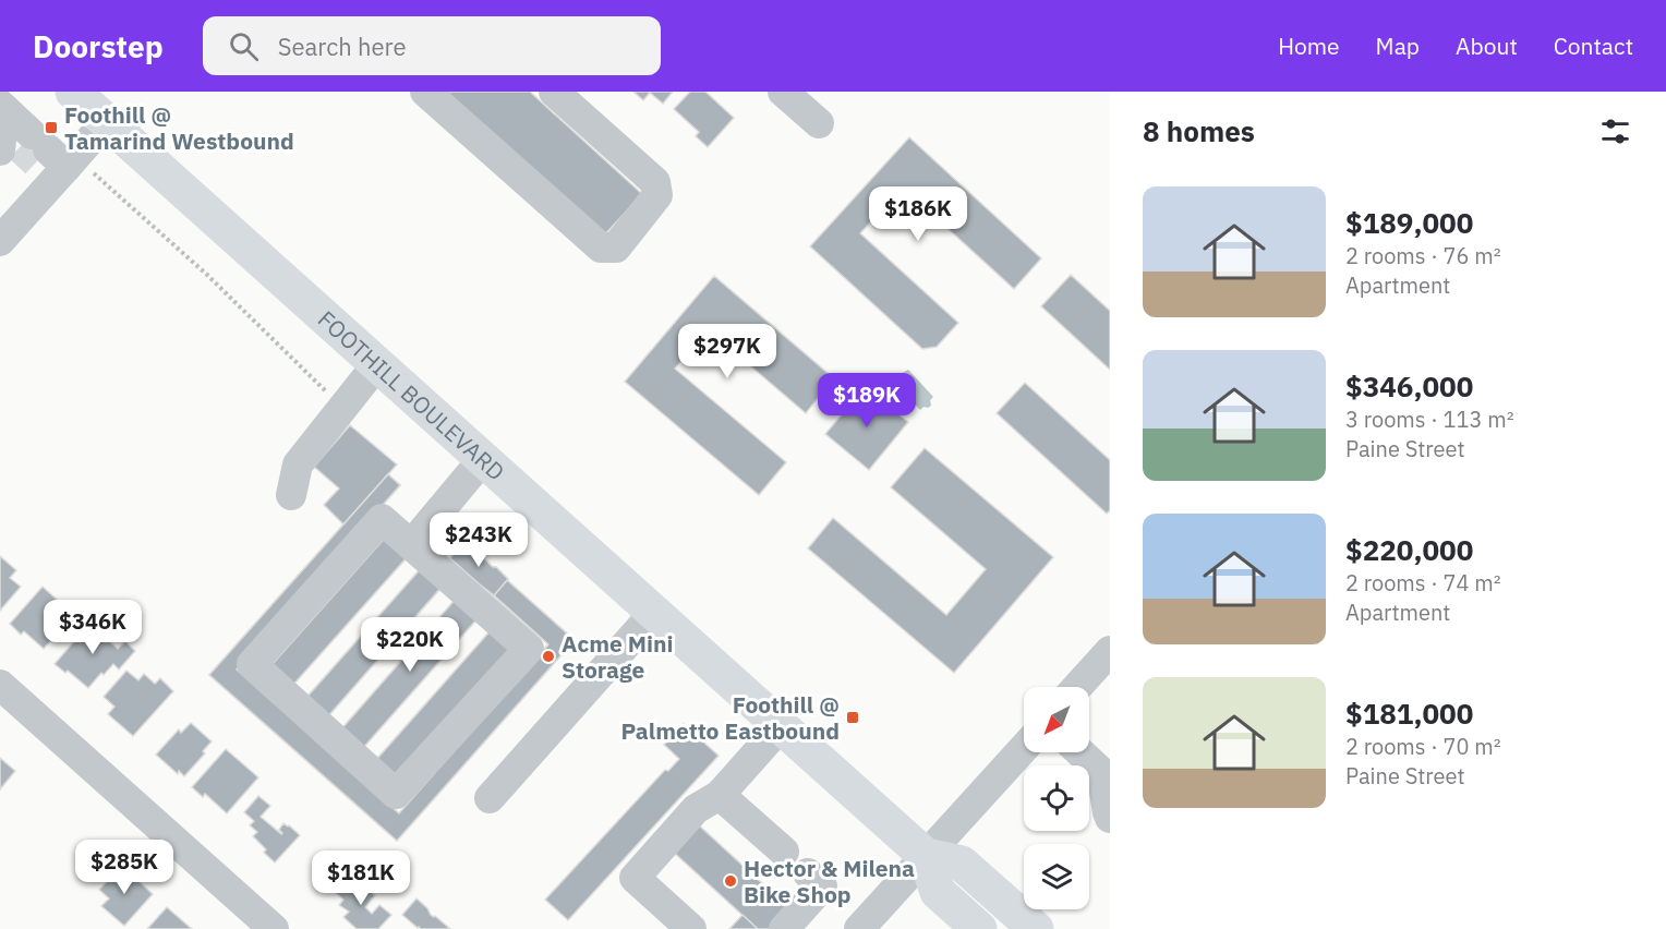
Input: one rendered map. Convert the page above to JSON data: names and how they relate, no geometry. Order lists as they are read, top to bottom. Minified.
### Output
{"streets":{"main road":["FOOTHILL BOULEVARD"]},"places":{"transit":["Foothill @ Tamarind Westbound","Foothill @ Palmetto Eastbound"],"other":["Acme Mini Storage","Hector & Milena Bike Shop"]},"north":"bottom left","page":{"header":"Doorstep","search":"Search here","nav":["Home","Map","About","Contact"],"heading":"8 homes","list":[{"name":"$189,000","note":"2 rooms · 76 m² · Apartment"},{"name":"$346,000","note":"3 rooms · 113 m² · Paine Street"},{"name":"$220,000","note":"2 rooms · 74 m² · Apartment"},{"name":"$181,000","note":"2 rooms · 70 m² · Paine Street"}],"price":["$186K","$297K","$189K","$243K","$346K","$220K","$285K","$181K"]}}
